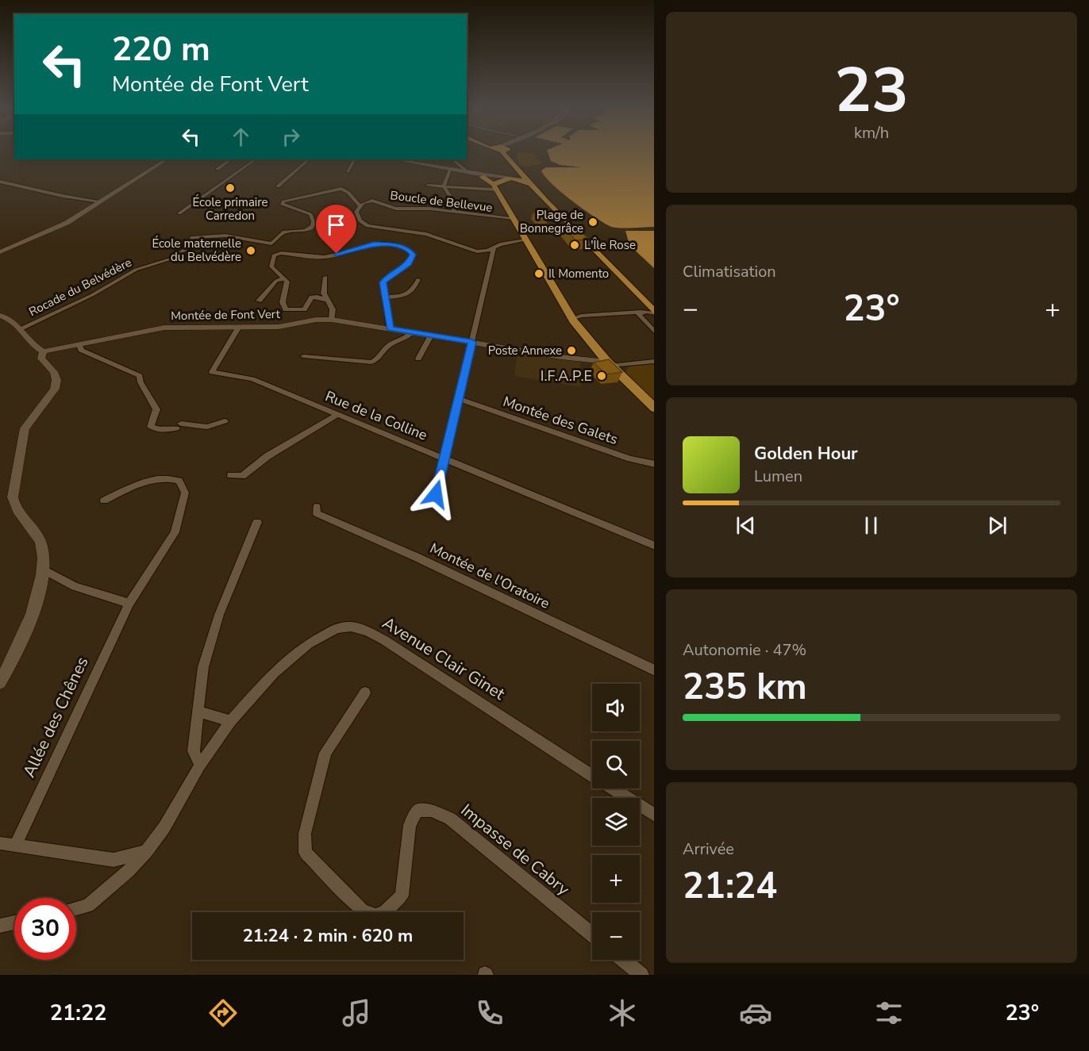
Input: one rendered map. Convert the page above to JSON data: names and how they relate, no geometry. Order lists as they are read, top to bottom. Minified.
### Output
{"streets":{"street":["Boucle de Bellevue","Rocade du Belvédère","Montée de Font Vert","Rue de la Colline","Montée des Galets","Montée de l'Oratoire","Avenue Clair Ginet","Allée des Chênes","Impasse de Cabry"]},"crossings":[["Boucle de Bellevue","Rocade du Belvédère"],["Montée de Font Vert","Rue de la Colline"]],"places":["École primaire Carredon","Plage de Bonnegrâce","L'Île Rose","École maternelle du Belvédère","Il Momento","Poste Annexe","I.F.A.P.E"],"page":{"tile":[["23","km/h"],"Climatisation",["Autonomie · 47%","235 km"],["Arrivée","21:24"]],"turn":["220 m","Montée de Font Vert"],"heat":["−","23°","+"],"song":["Golden Hour","Lumen"],"map_buttons":["+","−"],"limit":"30","trip":"21:24 · 2 min · 620 m","tabs":["21:22","23°"]}}
